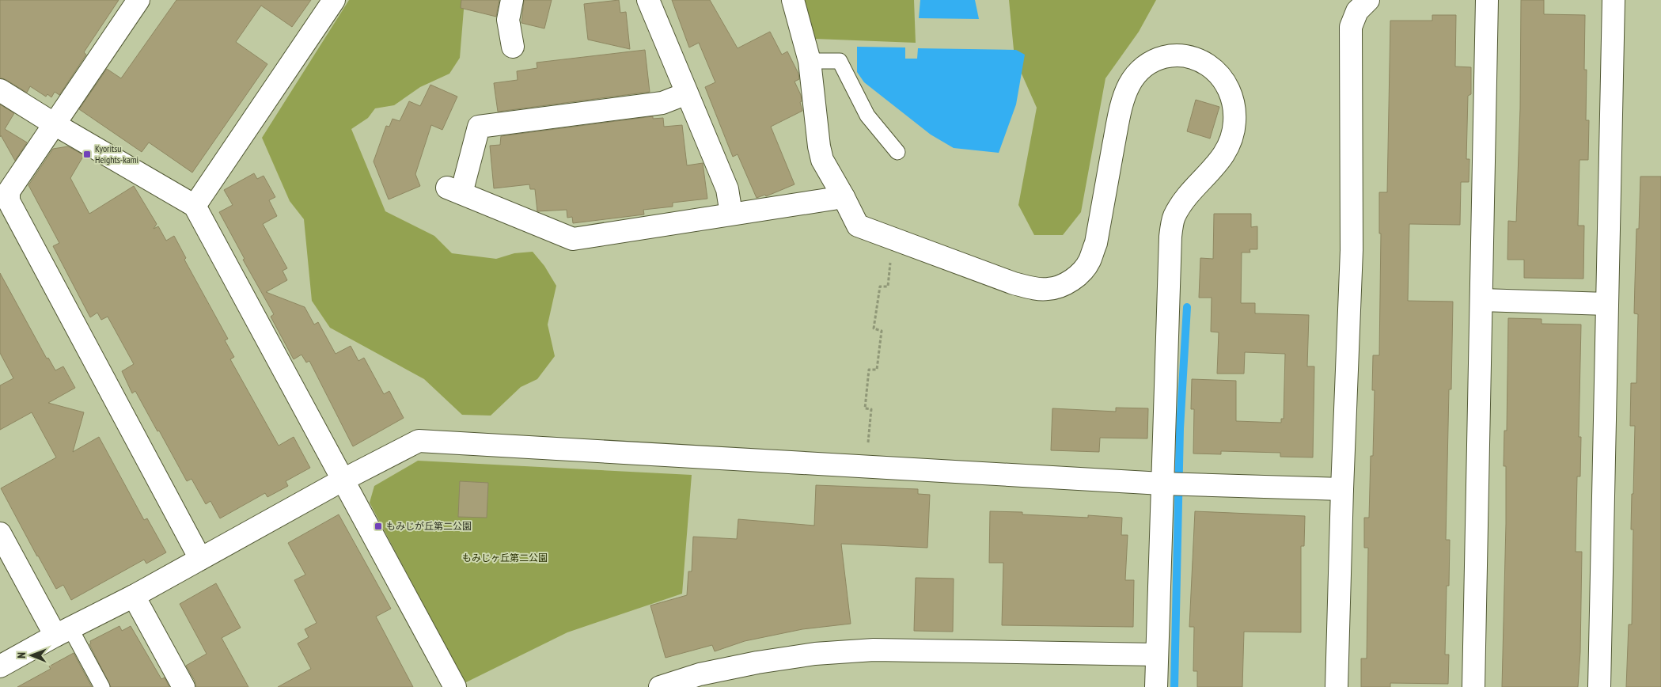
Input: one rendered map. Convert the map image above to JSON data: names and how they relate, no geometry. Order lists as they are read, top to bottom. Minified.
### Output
{"parks":["もみじヶ丘第二公園"],"places":{"transit":["Kyoritsu Heights-kami","もみじが丘第二公園"]},"north":"left"}
